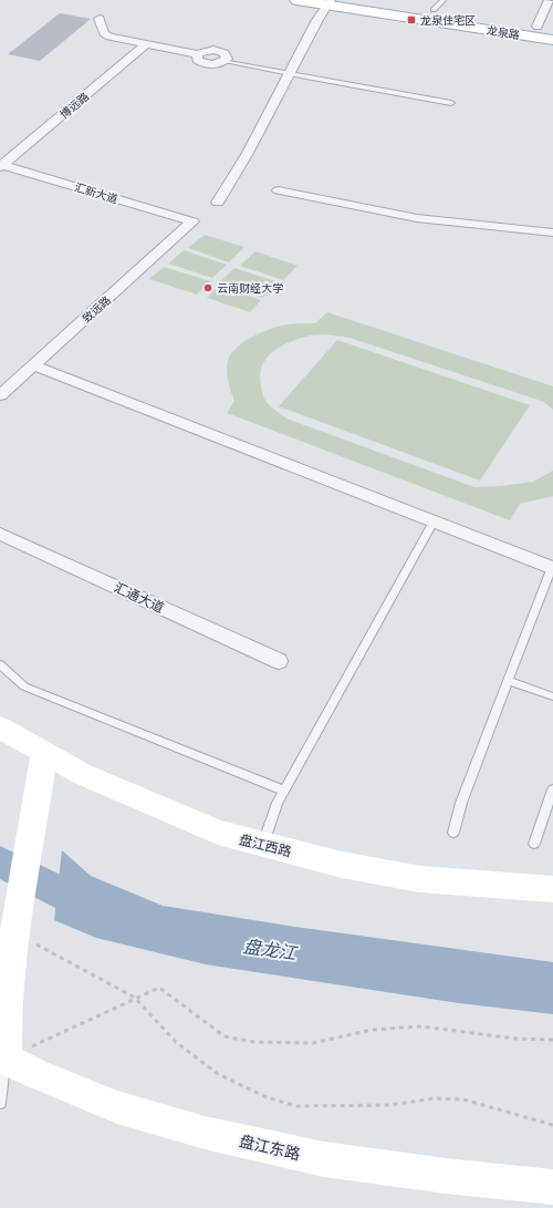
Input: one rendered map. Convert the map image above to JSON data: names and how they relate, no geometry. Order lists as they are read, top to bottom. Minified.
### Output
{"streets":{"street":["龙泉路","博远路","汇新大道","致远路","汇通大道","盘江西路","盘江东路"]},"crossings":[["博远路","汇新大道"],["汇新大道","致远路"]],"water":["盘龙江"],"places":{"transit":["龙泉住宅区"],"other":["云南财经大学"]}}
